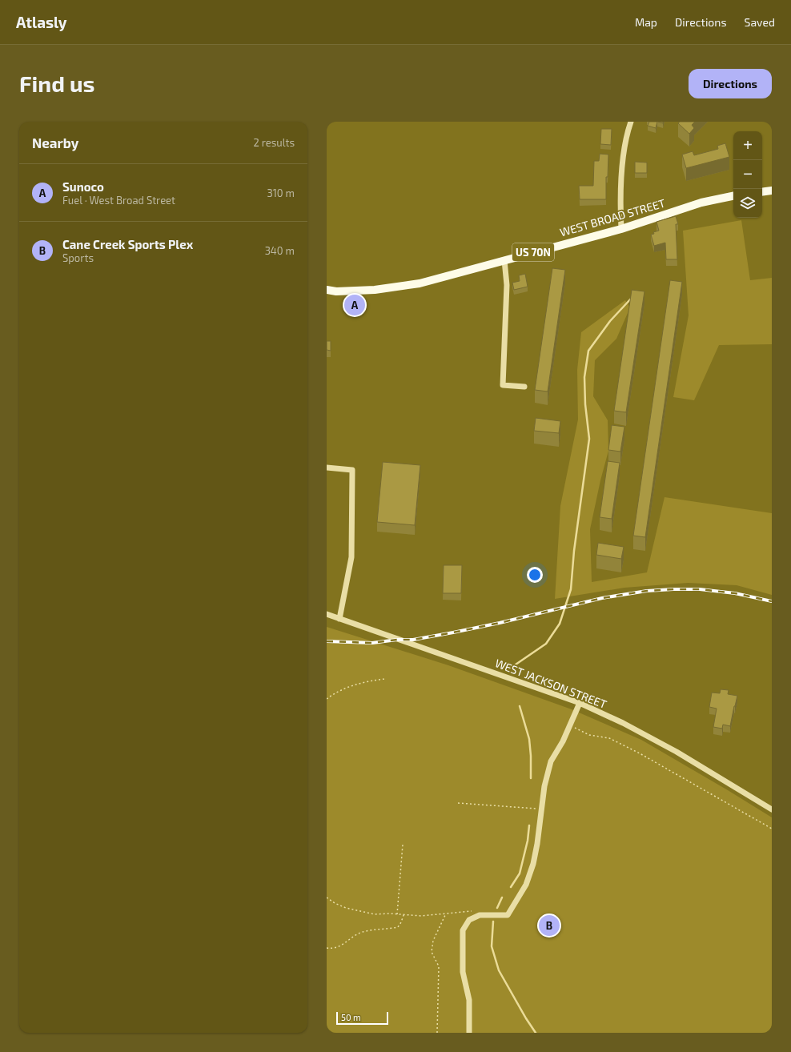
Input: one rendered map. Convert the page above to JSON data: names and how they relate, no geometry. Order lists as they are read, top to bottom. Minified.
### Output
{"streets":{"main road":["WEST BROAD STREET","US 70N"],"street":["WEST JACKSON STREET"]},"scale_bar":"50 m","page":{"header":"Atlasly","nav":["Map","Directions","Saved"],"buttons":"Directions","title":"Find us","heading":["Nearby","2 results"],"map_buttons":["+","−"],"list":[{"mark":"A","name":"Sunoco","note":"Fuel · West Broad Street","value":"310 m"},{"mark":"B","name":"Cane Creek Sports Plex","note":"Sports","value":"340 m"}],"pins":["A","B"],"scale":"50 m"}}
